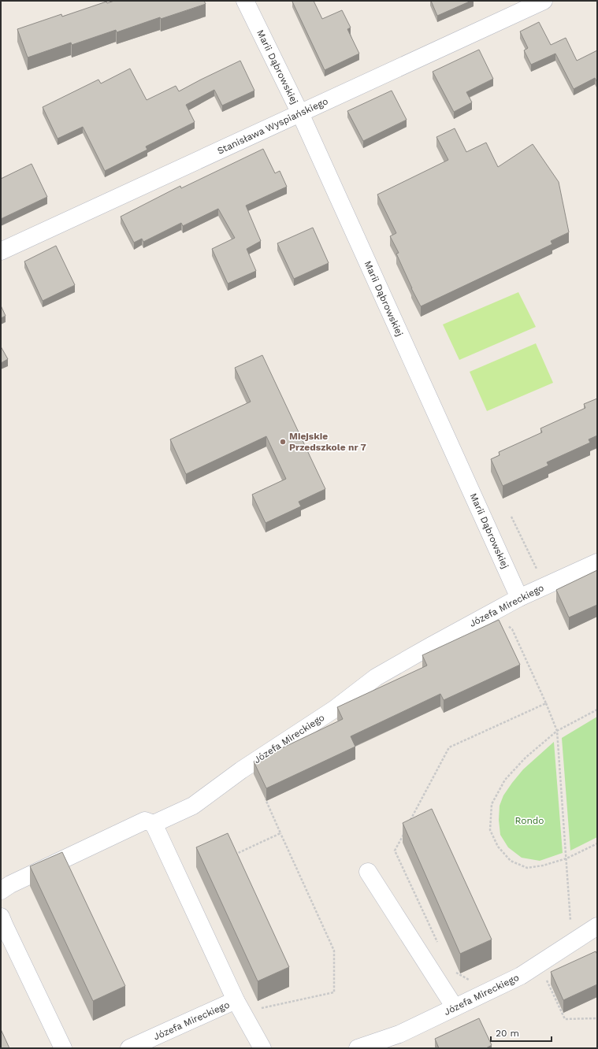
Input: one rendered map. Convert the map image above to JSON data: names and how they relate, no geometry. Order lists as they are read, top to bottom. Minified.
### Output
{"streets":{"street":["Marii Dąbrowskiej","Stanisława Wyspiańskiego","Józefa Mireckiego"]},"crossings":[["Marii Dąbrowskiej","Stanisława Wyspiańskiego"],["Marii Dąbrowskiej","Józefa Mireckiego"]],"parks":["Rondo"],"places":["Miejskie Przedszkole nr 7"],"scale_bar":"20 m"}
